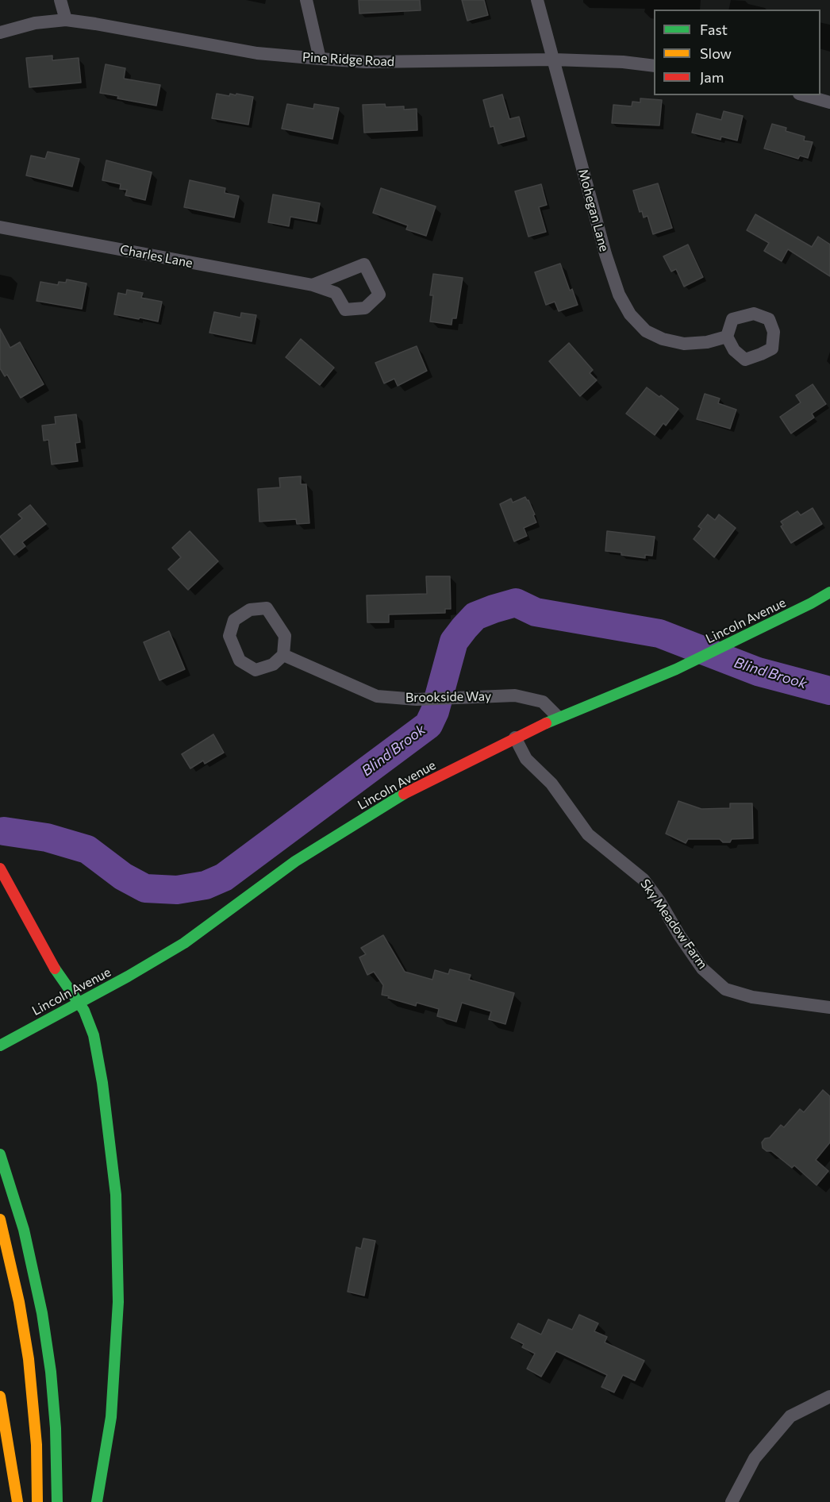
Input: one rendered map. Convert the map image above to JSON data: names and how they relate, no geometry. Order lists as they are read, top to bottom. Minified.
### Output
{"streets":{"main road":["Lincoln Avenue"],"street":["Pine Ridge Road","Mohegan Lane","Charles Lane","Brookside Way","Sky Meadow Farm"]},"crossings":[["Pine Ridge Road","Mohegan Lane"],["Lincoln Avenue","Brookside Way"],["Lincoln Avenue","Sky Meadow Farm"]],"water":["Blind Brook"],"legend":["Fast","Slow","Jam"]}
